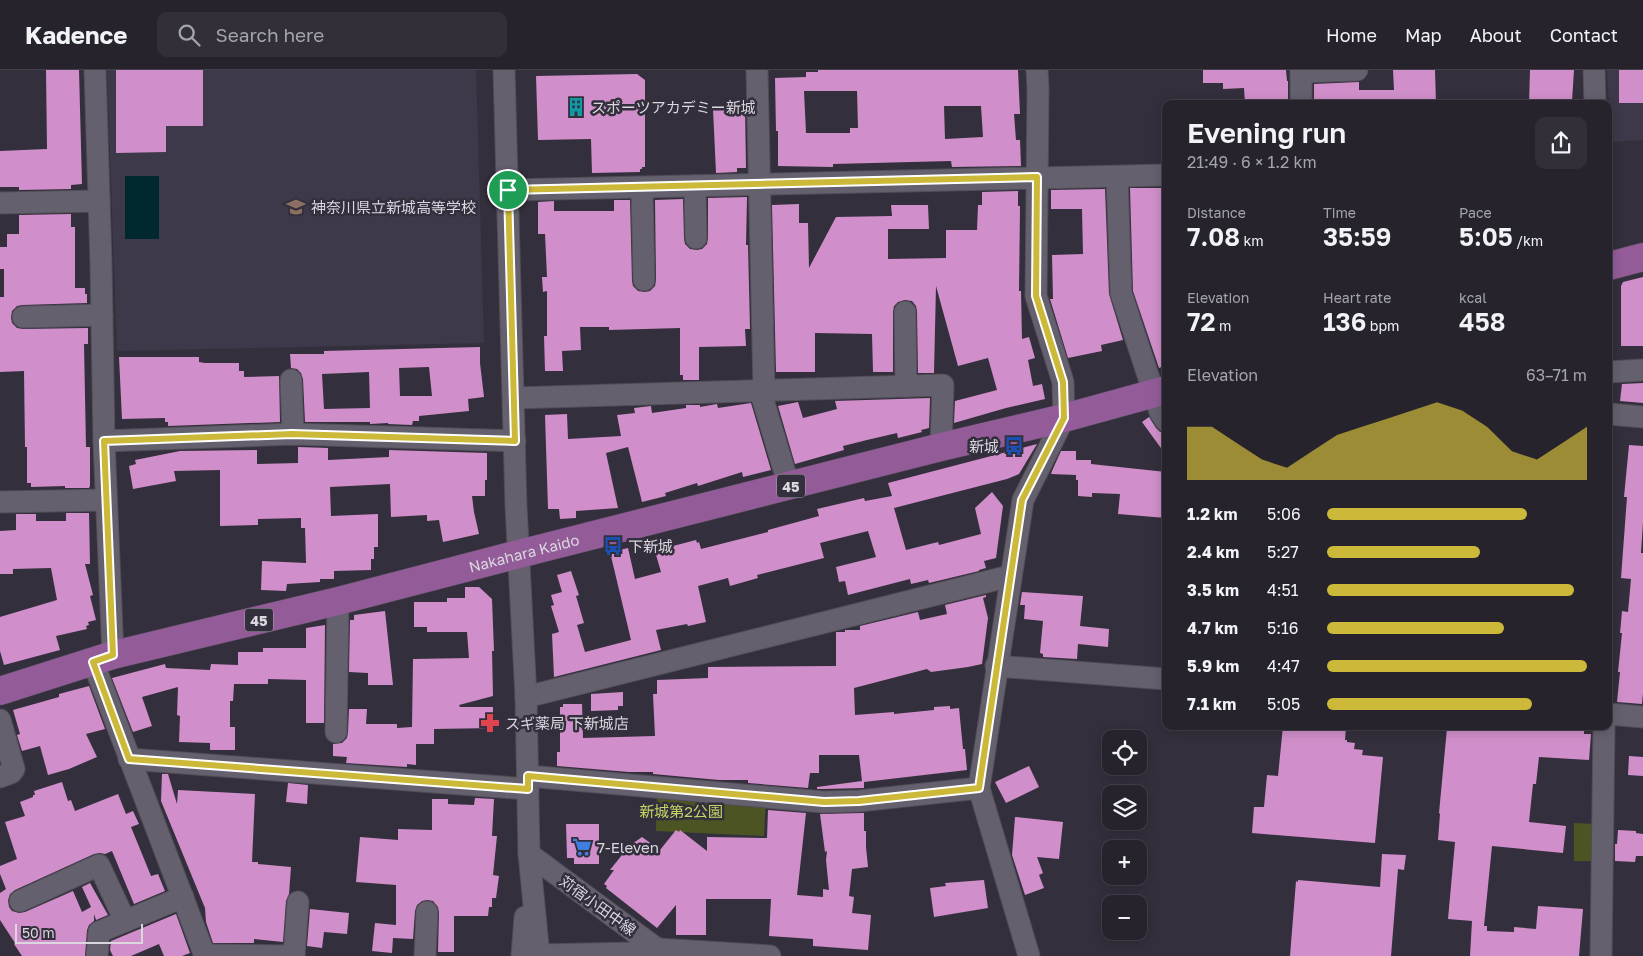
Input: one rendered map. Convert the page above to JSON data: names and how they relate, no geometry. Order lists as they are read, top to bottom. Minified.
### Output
{"streets":{"main road":["45","Nakahara Kaido"],"street":["苅宿小田中線"]},"parks":["新城第2公園"],"places":{"building":["スポーツアカデミー新城"],"school or university":["神奈川県立新城高等学校"],"bus stop":["新城","下新城"],"pharmacy":["スギ薬局 下新城店"],"supermarket":["7-Eleven"]},"scale_bar":"50 m","page":{"header":"Kadence","search":"Search here","nav":["Home","Map","About","Contact"],"heading":["Evening run","21:49 · 6 × 1.2 km"],"stats":[["Distance","7.08 km"],["Time","35:59"],["Pace","5:05 /km"],["Elevation","72 m"],["Heart rate","136 bpm"],["kcal","458"]],"chart":["Elevation","63–71 m"],"list":[{"name":"1.2 km","note":"5:06"},{"name":"2.4 km","note":"5:27"},{"name":"3.5 km","note":"4:51"},{"name":"4.7 km","note":"5:16"},{"name":"5.9 km","note":"4:47"},{"name":"7.1 km","note":"5:05"}],"map_buttons":["+","−"],"scale":"50 m"}}
